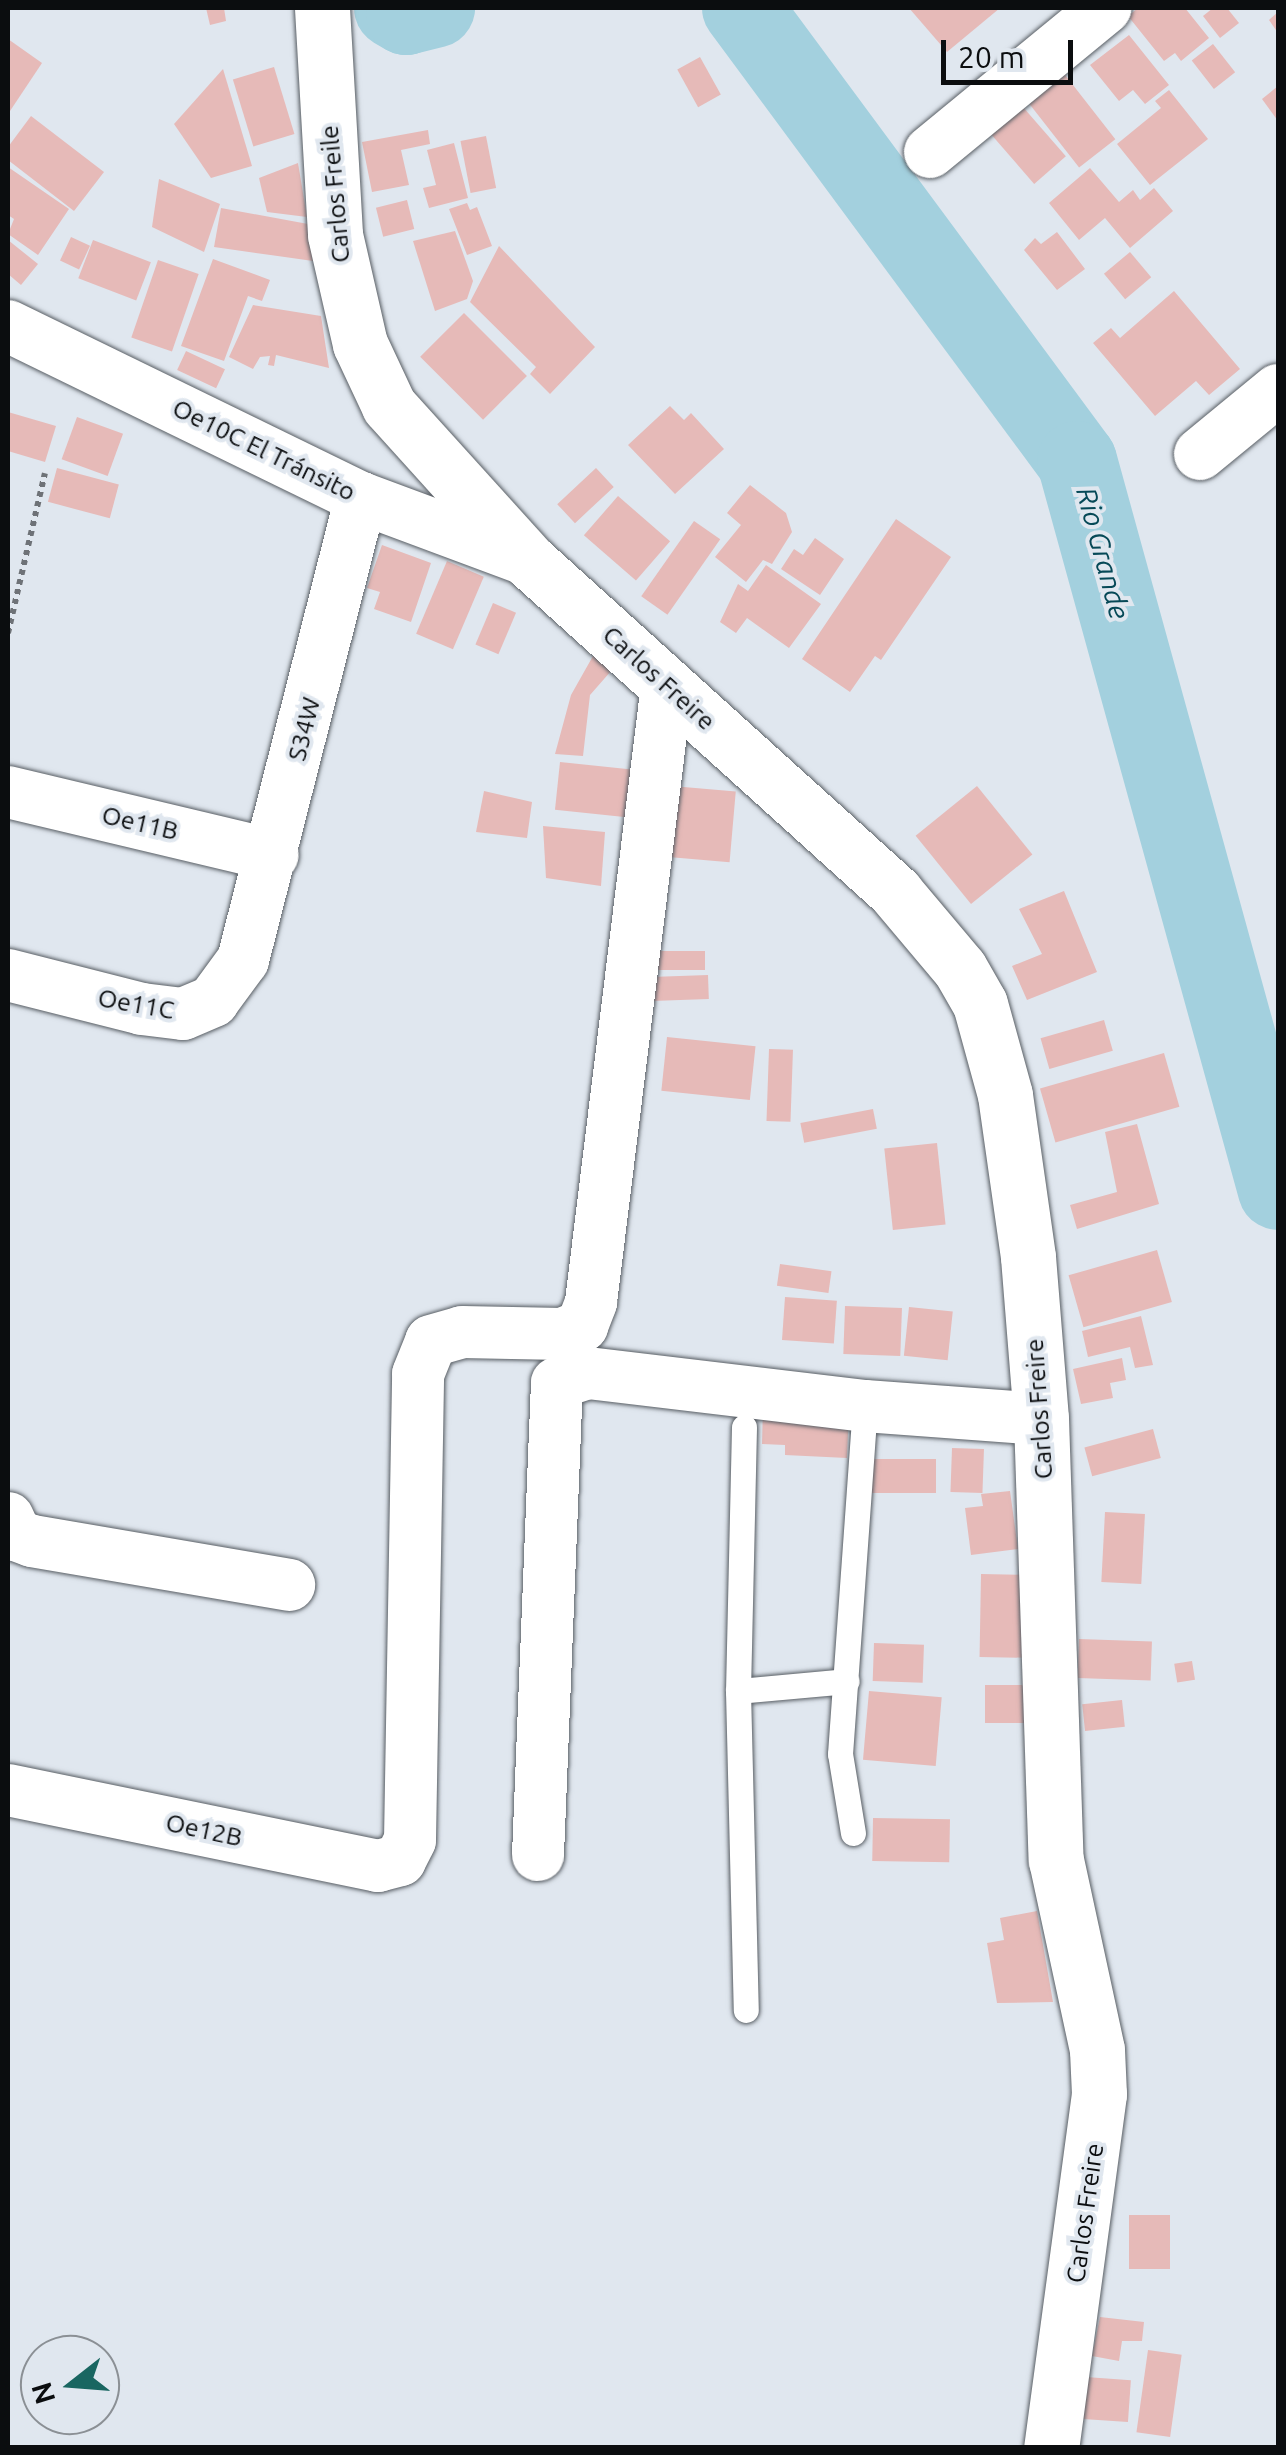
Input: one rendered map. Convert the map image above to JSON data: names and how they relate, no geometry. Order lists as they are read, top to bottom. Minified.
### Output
{"streets":{"street":["Carlos Freile","Oe10C El Tránsito","Carlos Freire","S34W","Oe11B","Oe11C","Oe12B"]},"crossings":[["Carlos Freile","Oe10C El Tránsito"],["Carlos Freile","Carlos Freire"],["Oe10C El Tránsito","Carlos Freire"],["Oe10C El Tránsito","S34W"],["Carlos Freire","Oe12B"],["S34W","Oe11B"],["S34W","Oe11C"]],"water":["Rio Grande"],"scale_bar":"20 m","north":"left"}
